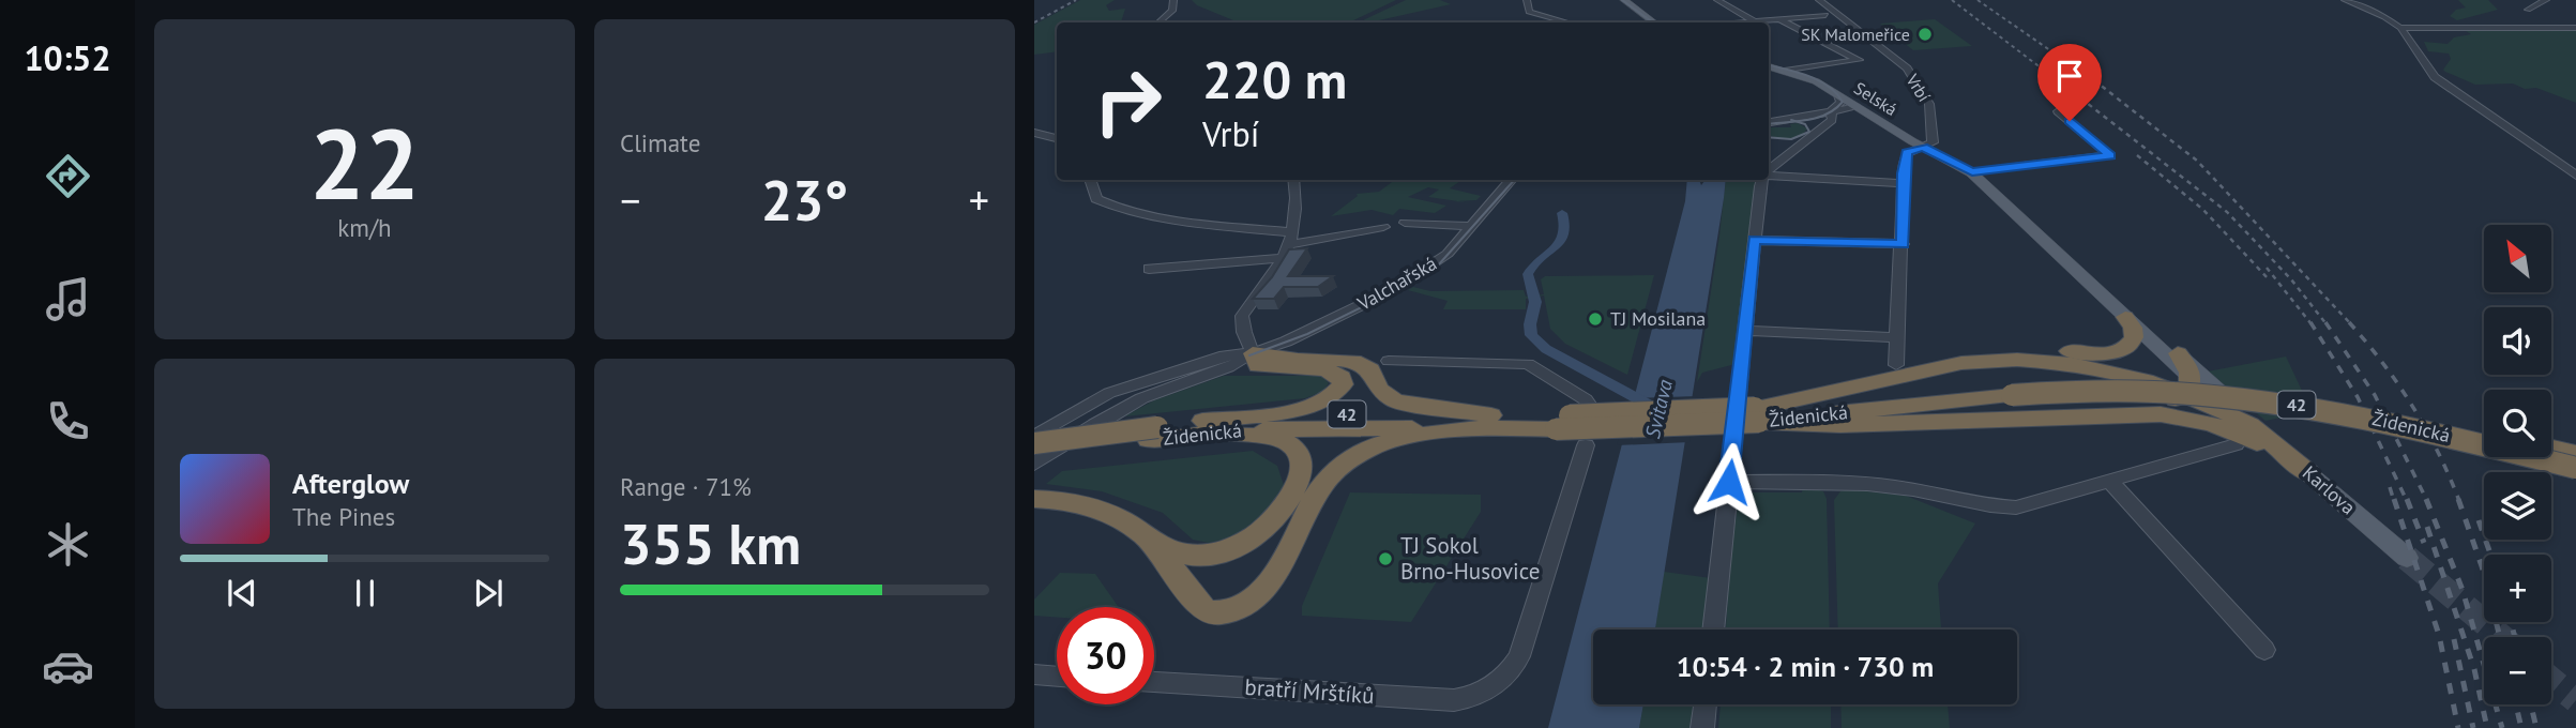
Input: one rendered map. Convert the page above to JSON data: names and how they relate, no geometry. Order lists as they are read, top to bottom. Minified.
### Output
{"streets":{"highway":["42","Židenická","Karlova"],"main road":["Selská"],"street":["Vrbí","Valchařská","bratří Mrštíků"]},"crossings":[["Vrbí","Selská"],["Vrbí","42"],["Selská","Karlova"],["42","Židenická"],["42","Karlova"]],"water":["Svitava"],"places":["SK Malomeřice","TJ Mosilana","TJ Sokol Brno-Husovice"],"north":"top left","page":{"tabs":"10:52","tile":[["22","km/h"],"Climate",["Range · 71%","355 km"]],"turn":["220 m","Vrbí"],"heat":["−","23°","+"],"map_buttons":["+","−"],"song":["Afterglow","The Pines"],"limit":"30","trip":"10:54 · 2 min · 730 m"}}
